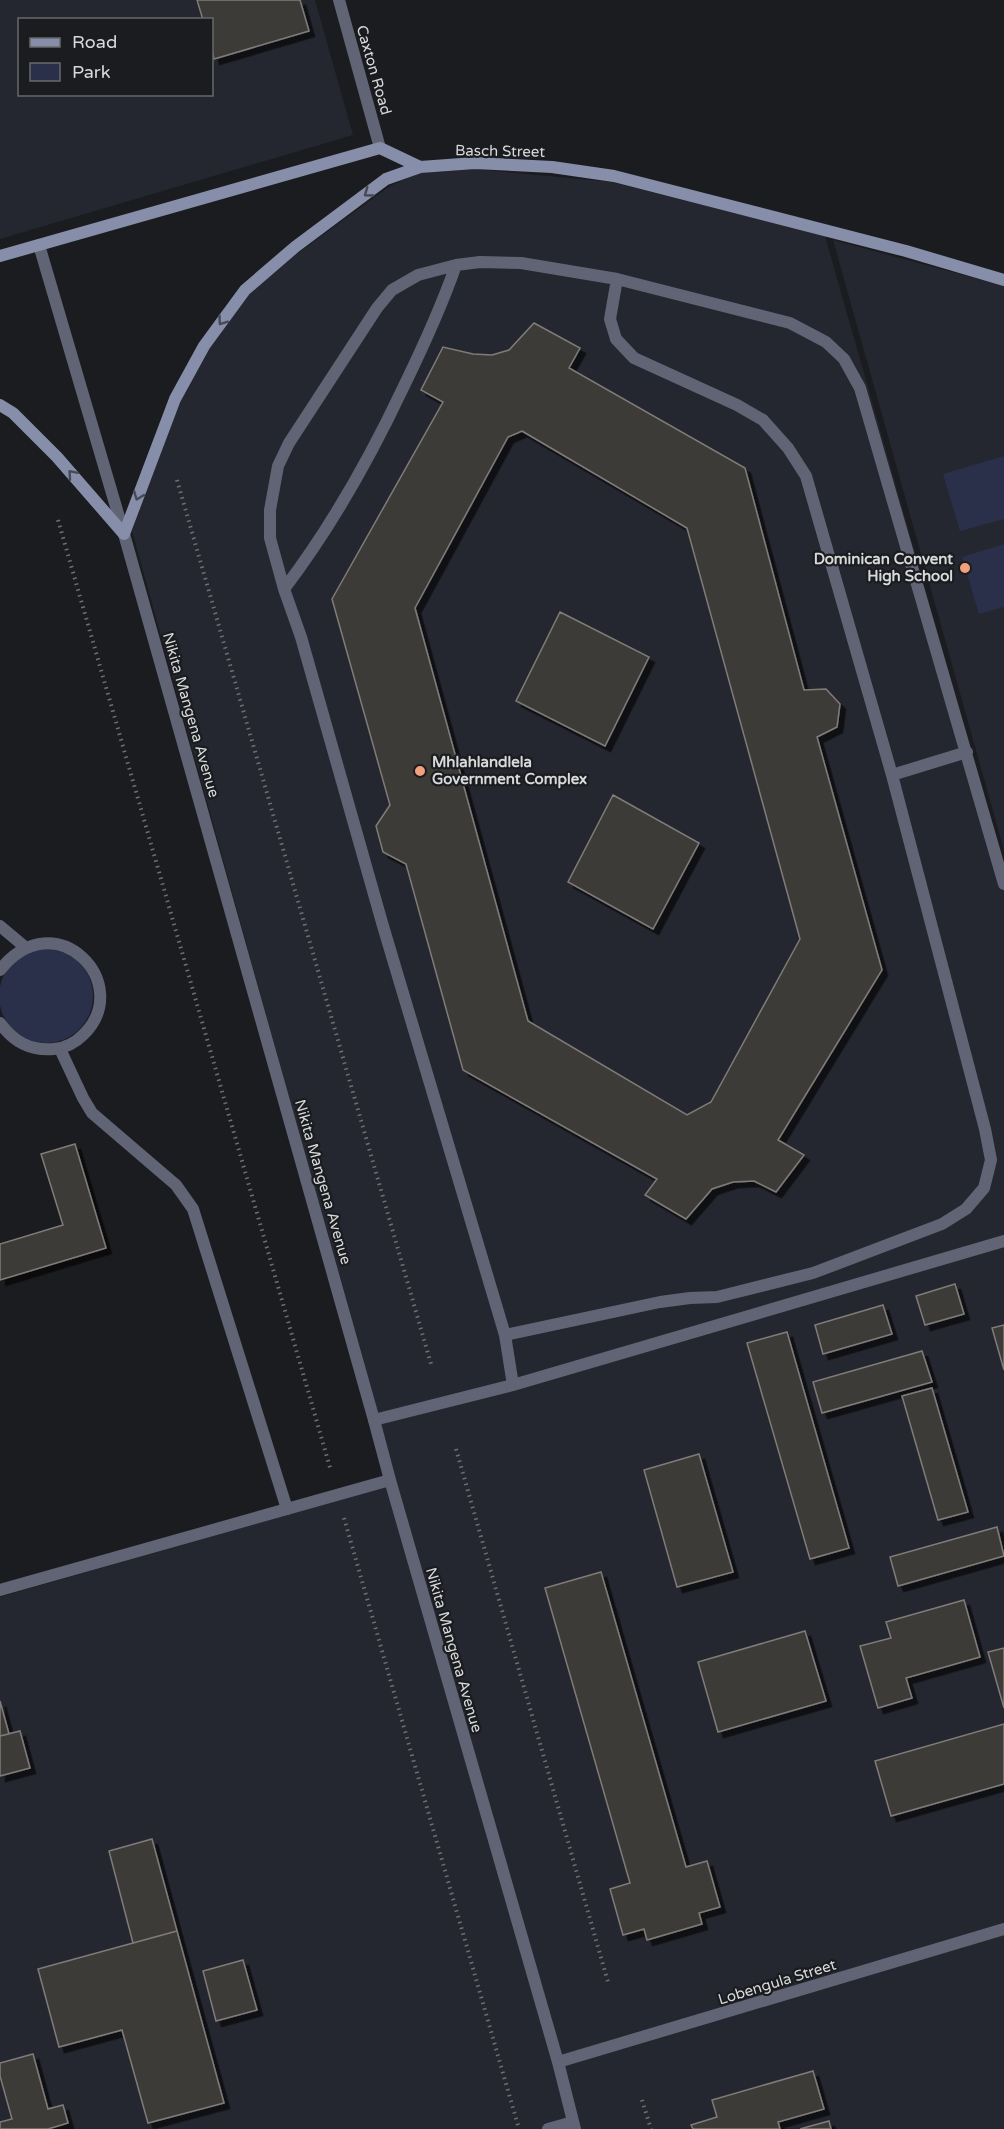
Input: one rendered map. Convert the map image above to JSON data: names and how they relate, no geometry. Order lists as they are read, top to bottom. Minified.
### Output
{"streets":{"street":["Caxton Road","Basch Street","Nikita Mangena Avenue","Lobengula Street"]},"crossings":[["Caxton Road","Basch Street"],["Nikita Mangena Avenue","Lobengula Street"]],"places":["Dominican Convent High School","Mhlahlandlela Government Complex"],"legend":["Road","Park"]}
